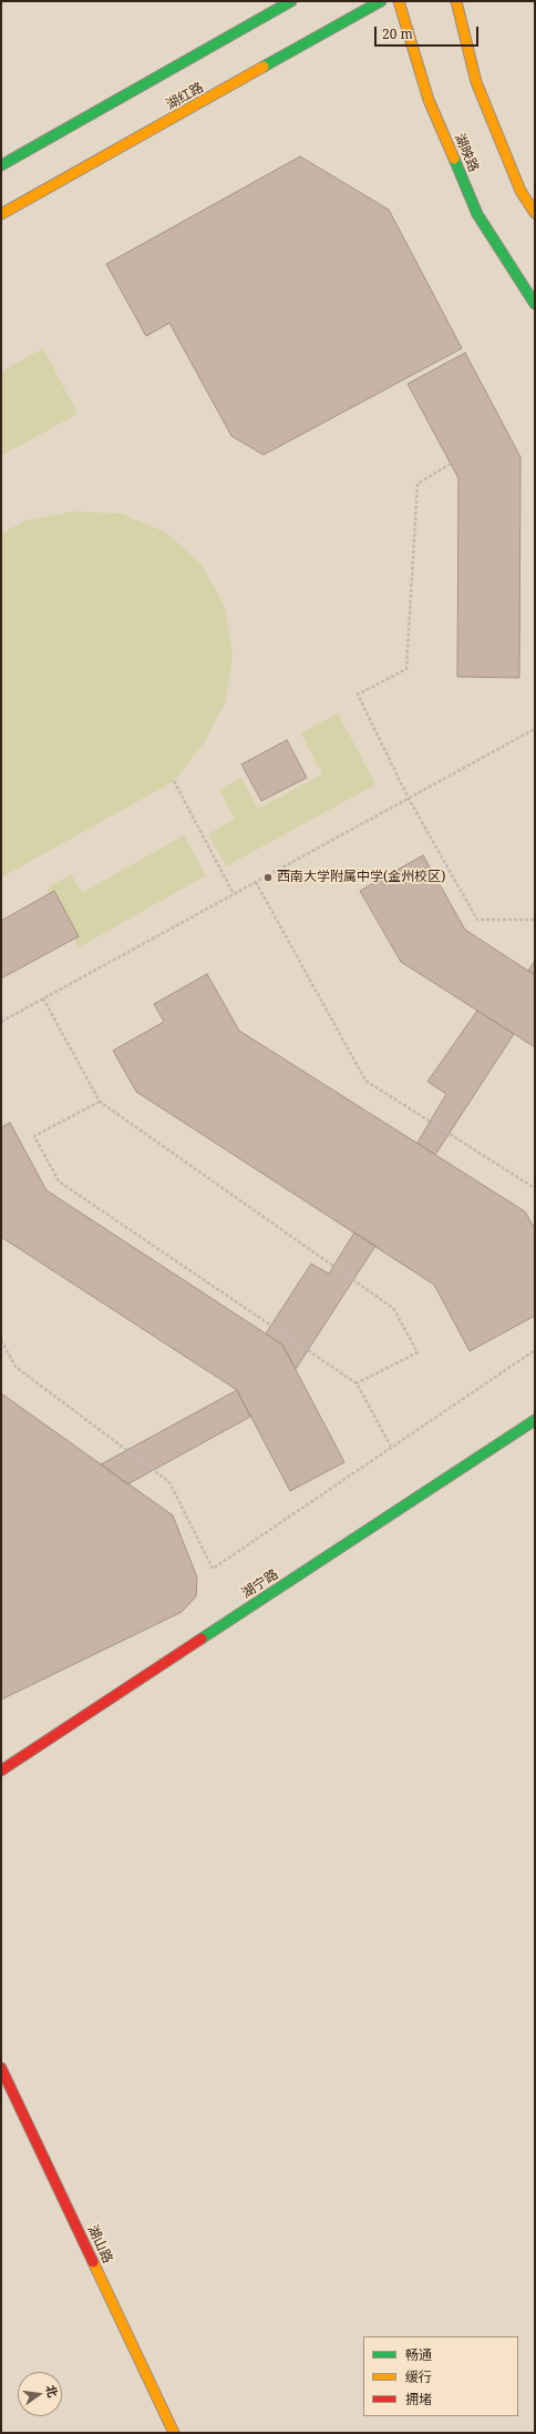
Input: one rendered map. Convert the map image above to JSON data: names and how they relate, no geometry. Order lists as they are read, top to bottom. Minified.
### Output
{"streets":{"main road":["湖红路","湖映路","湖宁路","湖山路"]},"places":["西南大学附属中学(金州校区)"],"legend":["畅通","缓行","拥堵"],"scale_bar":"20 m","north":"right"}
